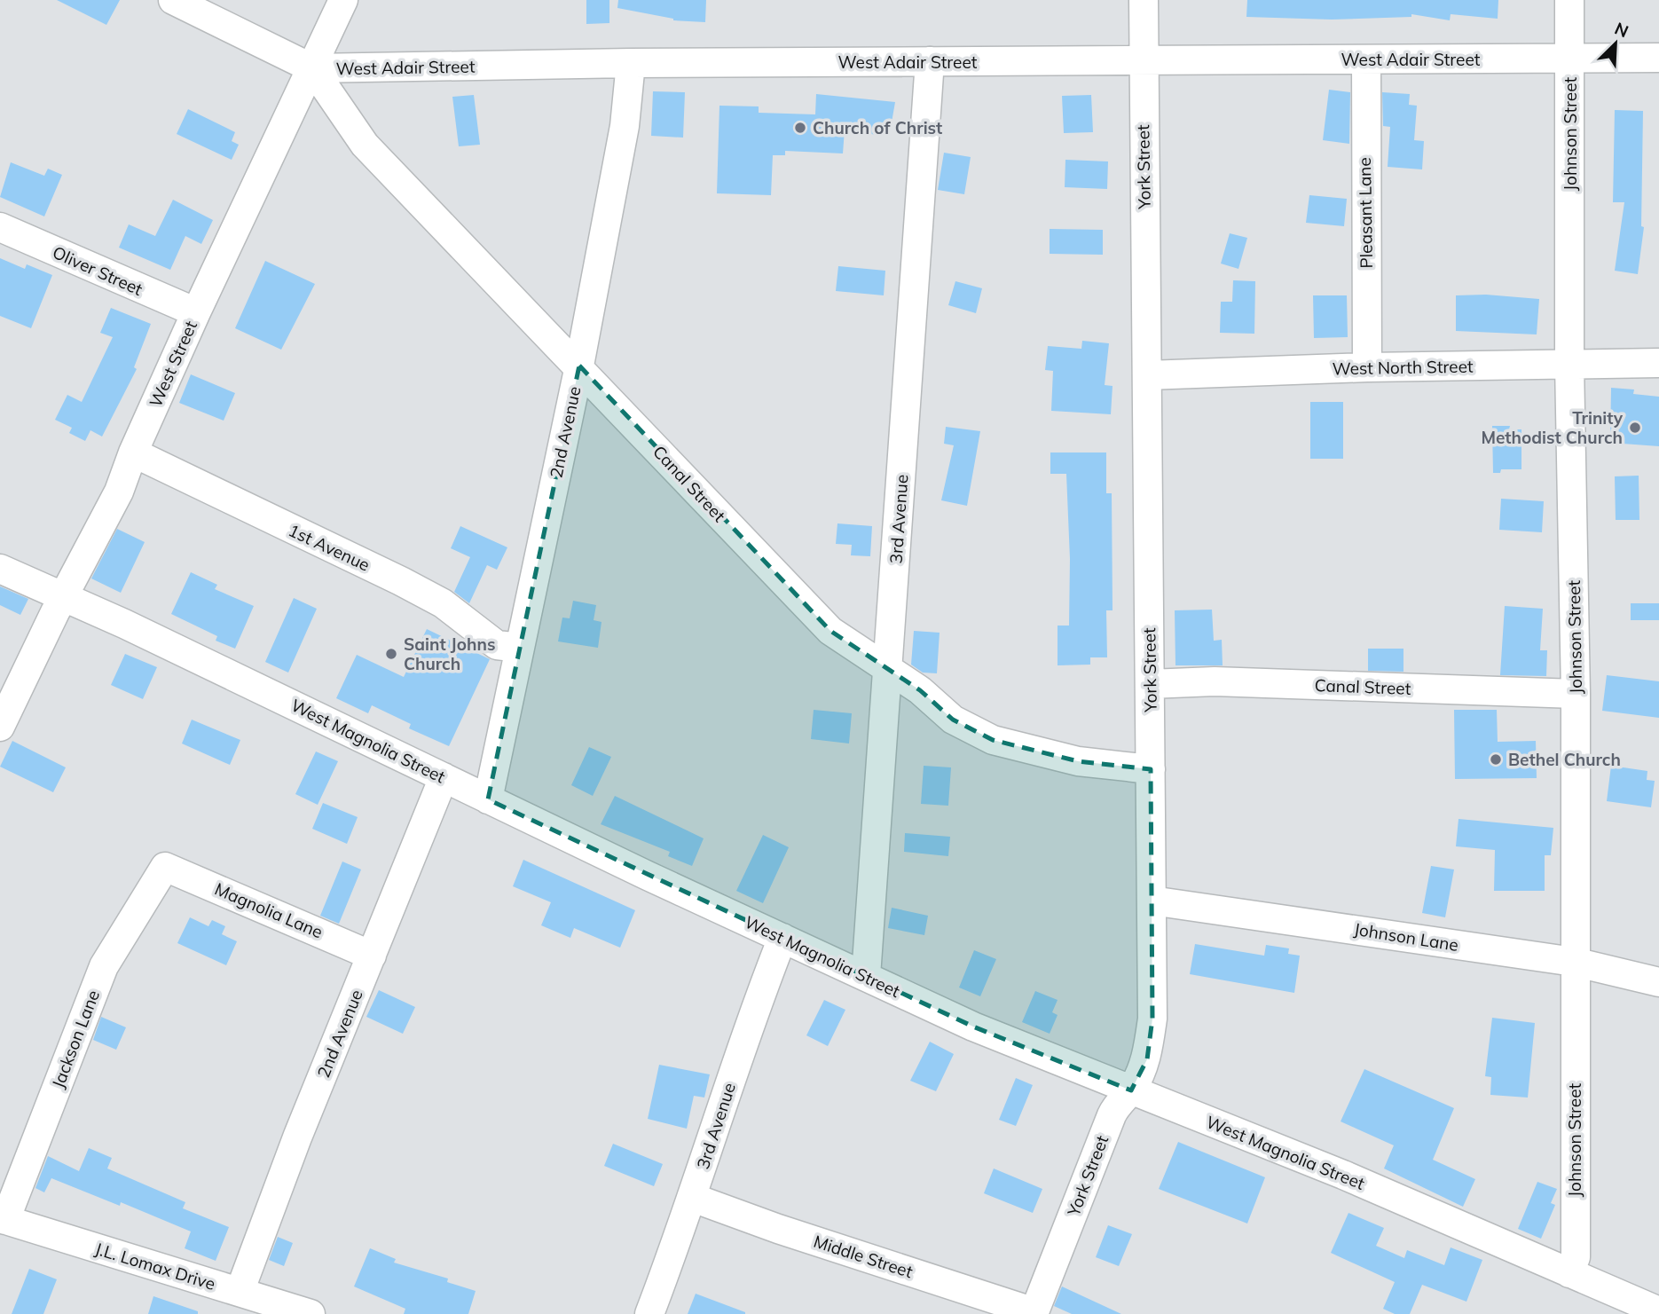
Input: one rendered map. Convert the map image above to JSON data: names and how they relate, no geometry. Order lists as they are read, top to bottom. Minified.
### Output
{"streets":{"street":["West Adair Street","Johnson Street","York Street","Pleasant Lane","Oliver Street","West Street","West North Street","2nd Avenue","Canal Street","3rd Avenue","1st Avenue","West Magnolia Street","Magnolia Lane","Johnson Lane","Jackson Lane","Middle Street","J.L. Lomax Drive"]},"crossings":[["West Adair Street","Johnson Street"],["West Adair Street","York Street"],["West Adair Street","Pleasant Lane"],["West Adair Street","West Street"],["West Adair Street","2nd Avenue"],["West Adair Street","Canal Street"],["West Adair Street","3rd Avenue"],["Johnson Street","West North Street"],["Johnson Street","Canal Street"],["Johnson Street","West Magnolia Street"],["Johnson Street","Johnson Lane"],["York Street","West North Street"],["York Street","Canal Street"],["York Street","West Magnolia Street"],["York Street","Johnson Lane"],["York Street","Middle Street"],["Pleasant Lane","West North Street"],["Oliver Street","West Street"],["West Street","Canal Street"],["West Street","1st Avenue"],["West Street","West Magnolia Street"],["2nd Avenue","Canal Street"],["2nd Avenue","1st Avenue"],["2nd Avenue","West Magnolia Street"],["2nd Avenue","Magnolia Lane"],["2nd Avenue","J.L. Lomax Drive"],["Canal Street","3rd Avenue"],["3rd Avenue","West Magnolia Street"],["3rd Avenue","Middle Street"],["Magnolia Lane","Jackson Lane"],["Jackson Lane","J.L. Lomax Drive"]],"places":["Church of Christ","Trinity Methodist Church","Saint Johns Church","Bethel Church"],"north":"top right"}
